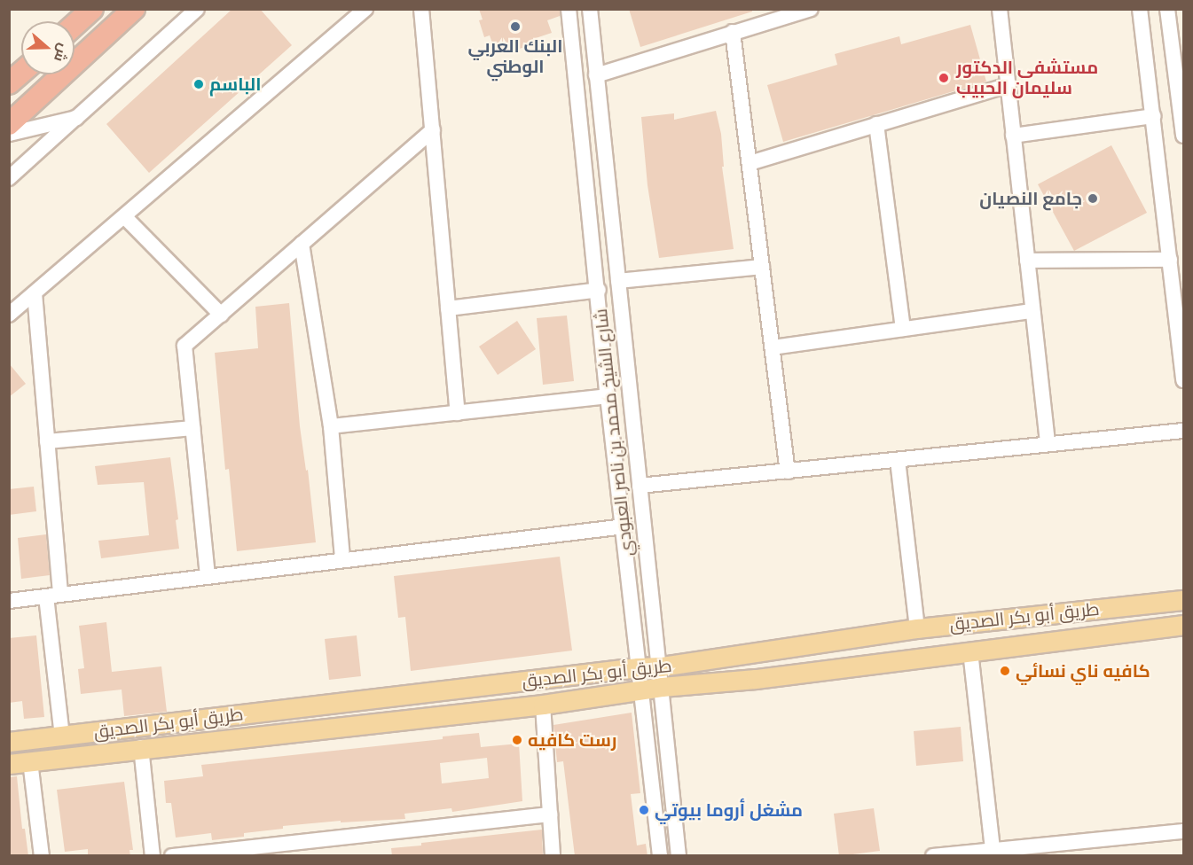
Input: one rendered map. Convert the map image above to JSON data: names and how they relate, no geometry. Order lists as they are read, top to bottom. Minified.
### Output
{"streets":{"main road":["طريق أبو بكر الصديق"],"street":["شارع الشيخ محمد بن ناصر العبودي"]},"crossings":[["شارع الشيخ محمد بن ناصر العبودي","طريق أبو بكر الصديق"]],"places":["البنك العربي الوطني","مستشفى الدكتور سليمان الحبيب","الباسم","جامع النصيان","كافيه ناي نسائي","رست كافيه","مشغل أروما بيوتي"],"north":"right"}
